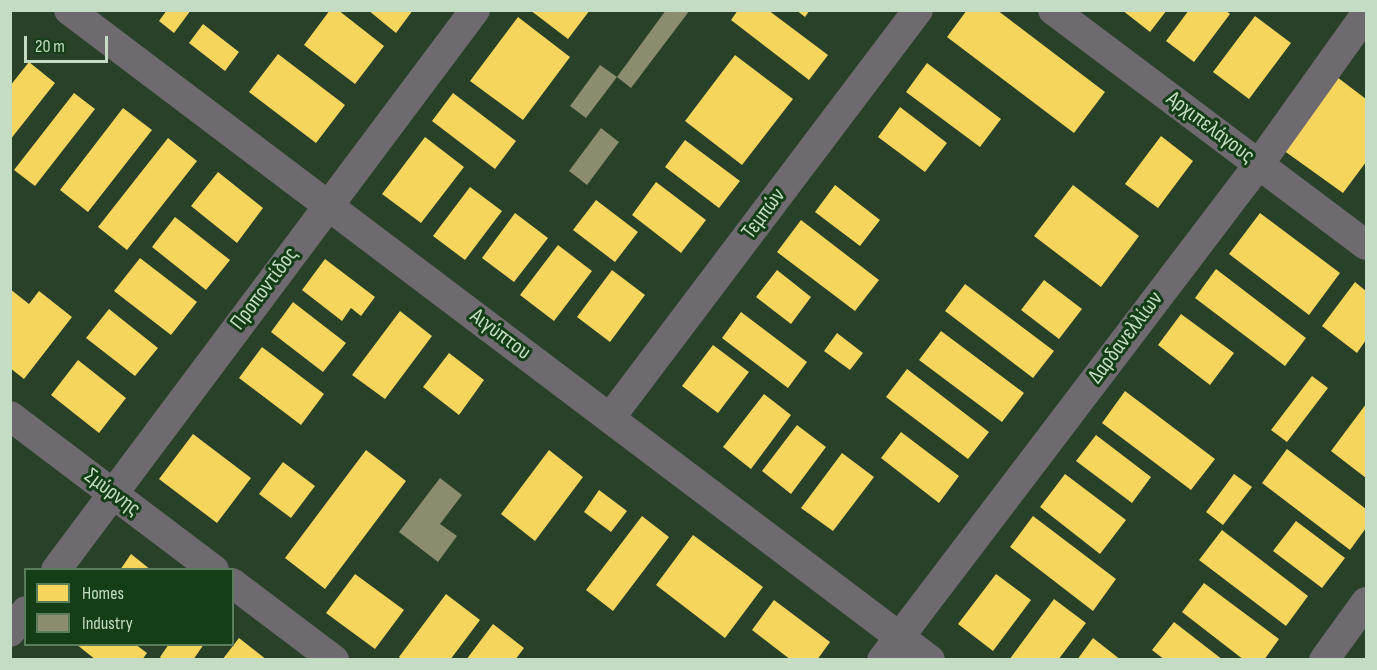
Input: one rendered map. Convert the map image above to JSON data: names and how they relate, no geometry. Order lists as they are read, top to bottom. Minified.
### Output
{"streets":{"street":["Αρχιπελάγους","Τεμπών","Προποντίδος","Αιγύπτου","Δαρδανελλίων","Σμύρνης"]},"crossings":[["Αρχιπελάγους","Δαρδανελλίων"],["Τεμπών","Αιγύπτου"],["Προποντίδος","Αιγύπτου"],["Προποντίδος","Σμύρνης"],["Αιγύπτου","Δαρδανελλίων"]],"legend":["Homes","Industry"],"scale_bar":"20 m"}
